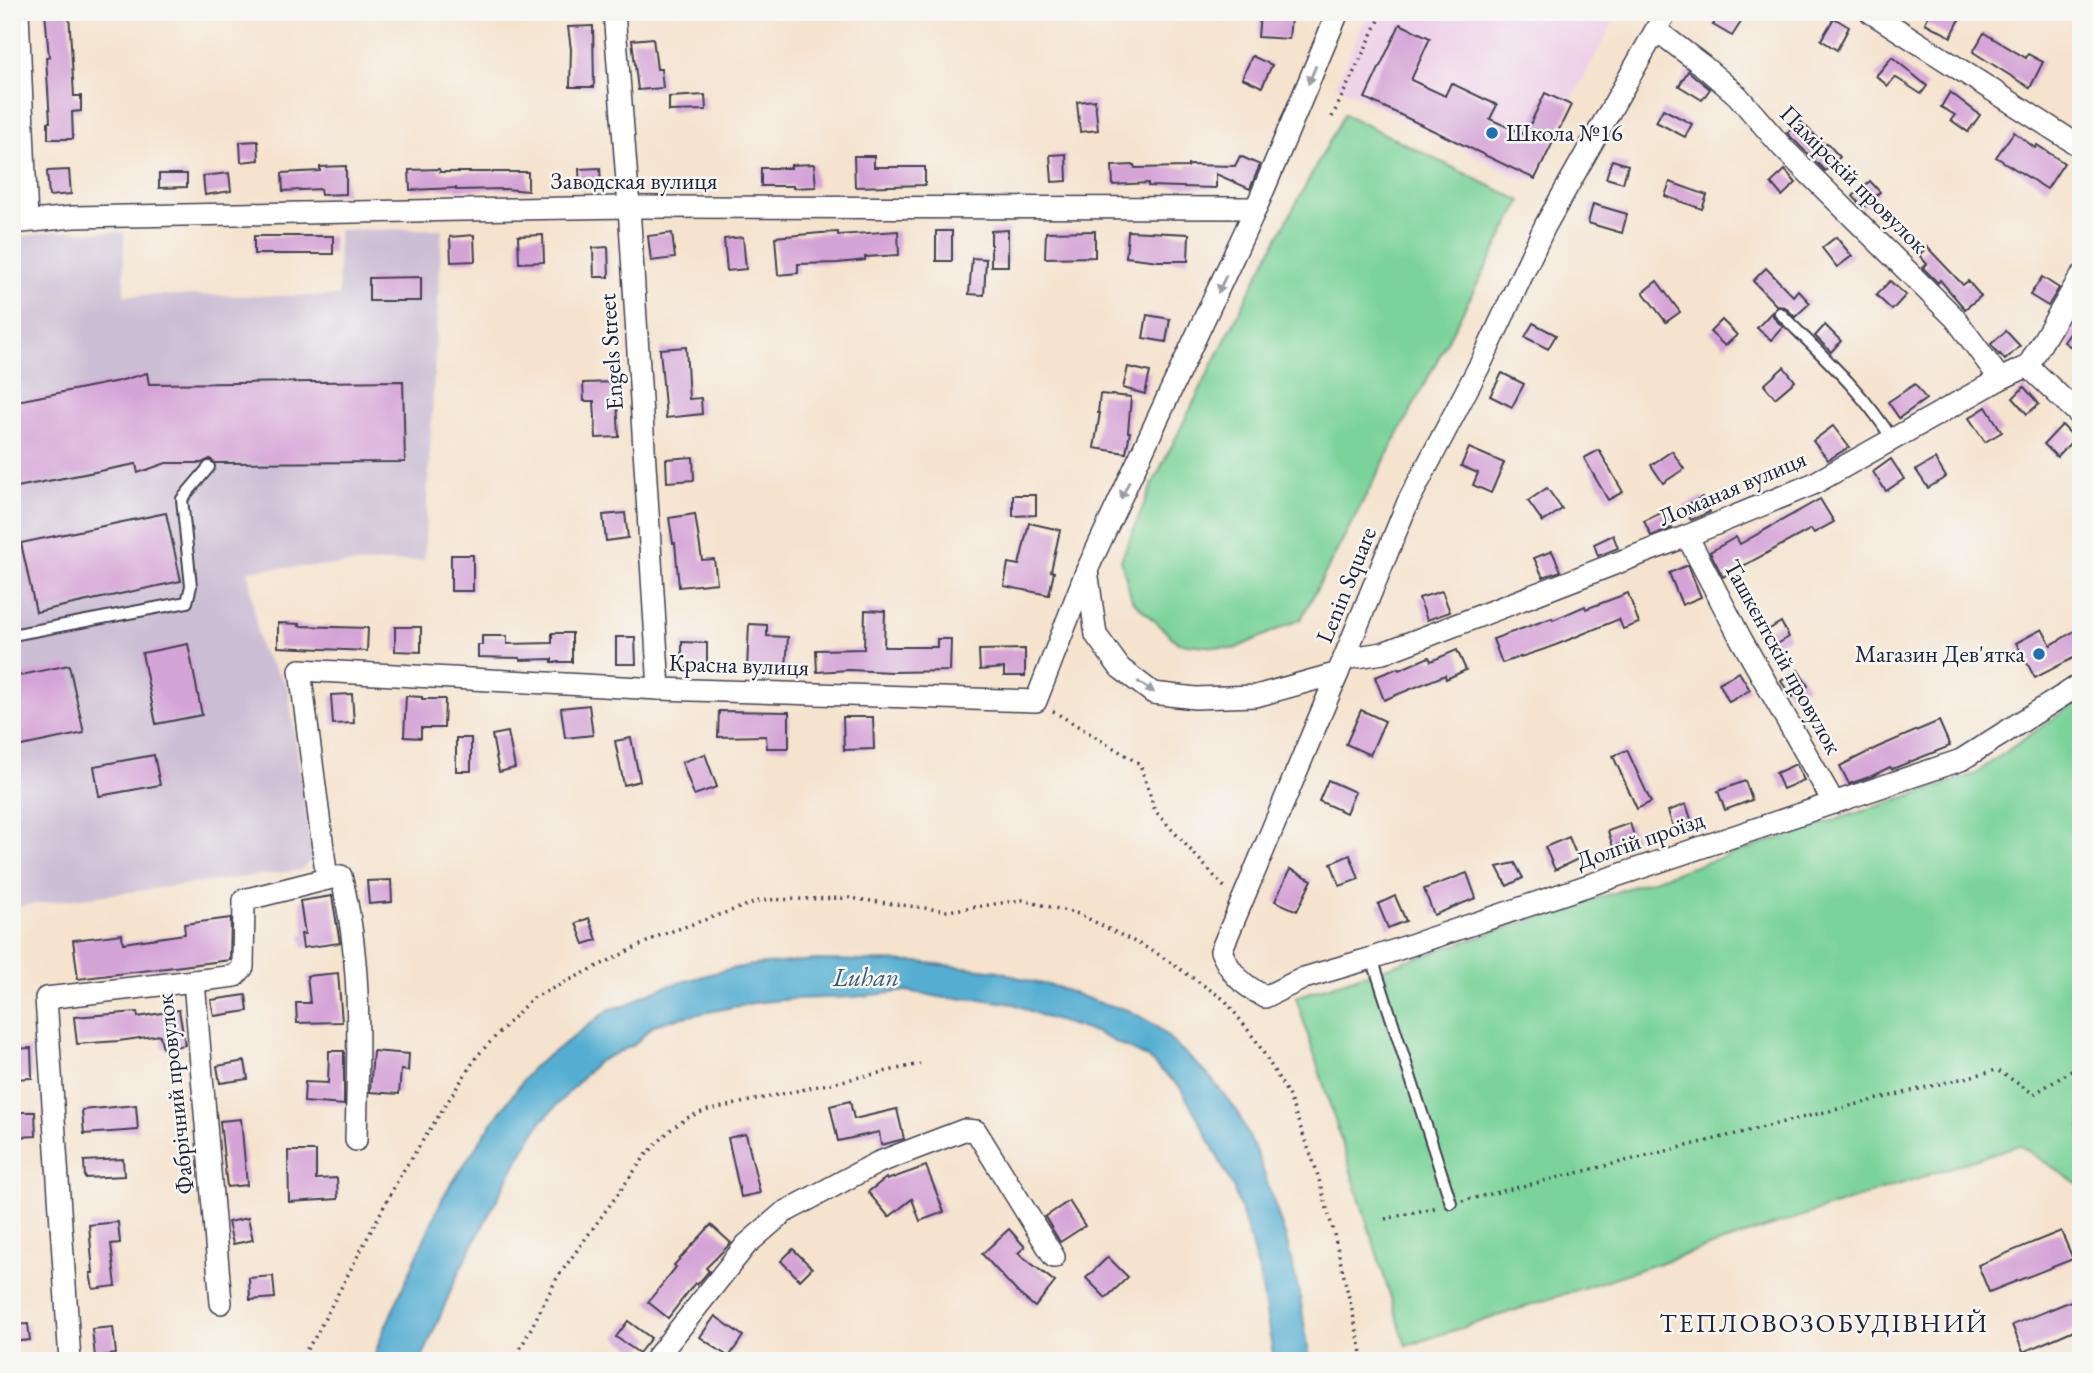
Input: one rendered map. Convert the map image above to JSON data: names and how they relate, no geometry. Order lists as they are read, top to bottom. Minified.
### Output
{"streets":{"street":["Памірскій провулок","Заводская вулиця","Engels Street","Ломаная вулиця","Lenin Square","Ташкєнтскій провулок","Красна вулиця","Долгій проїзд","Фабрічний провулок"]},"crossings":[["Памірскій провулок","Ломаная вулиця"],["Памірскій провулок","Lenin Square"],["Заводская вулиця","Engels Street"],["Engels Street","Красна вулиця"],["Ломаная вулиця","Lenin Square"],["Ломаная вулиця","Ташкєнтскій провулок"],["Ташкєнтскій провулок","Долгій проїзд"]],"districts":["ТЕПЛОВОЗОБУДІВНИЙ"],"water":["Luhan"],"places":["Школа №16","Магазин Дев'ятка"]}
